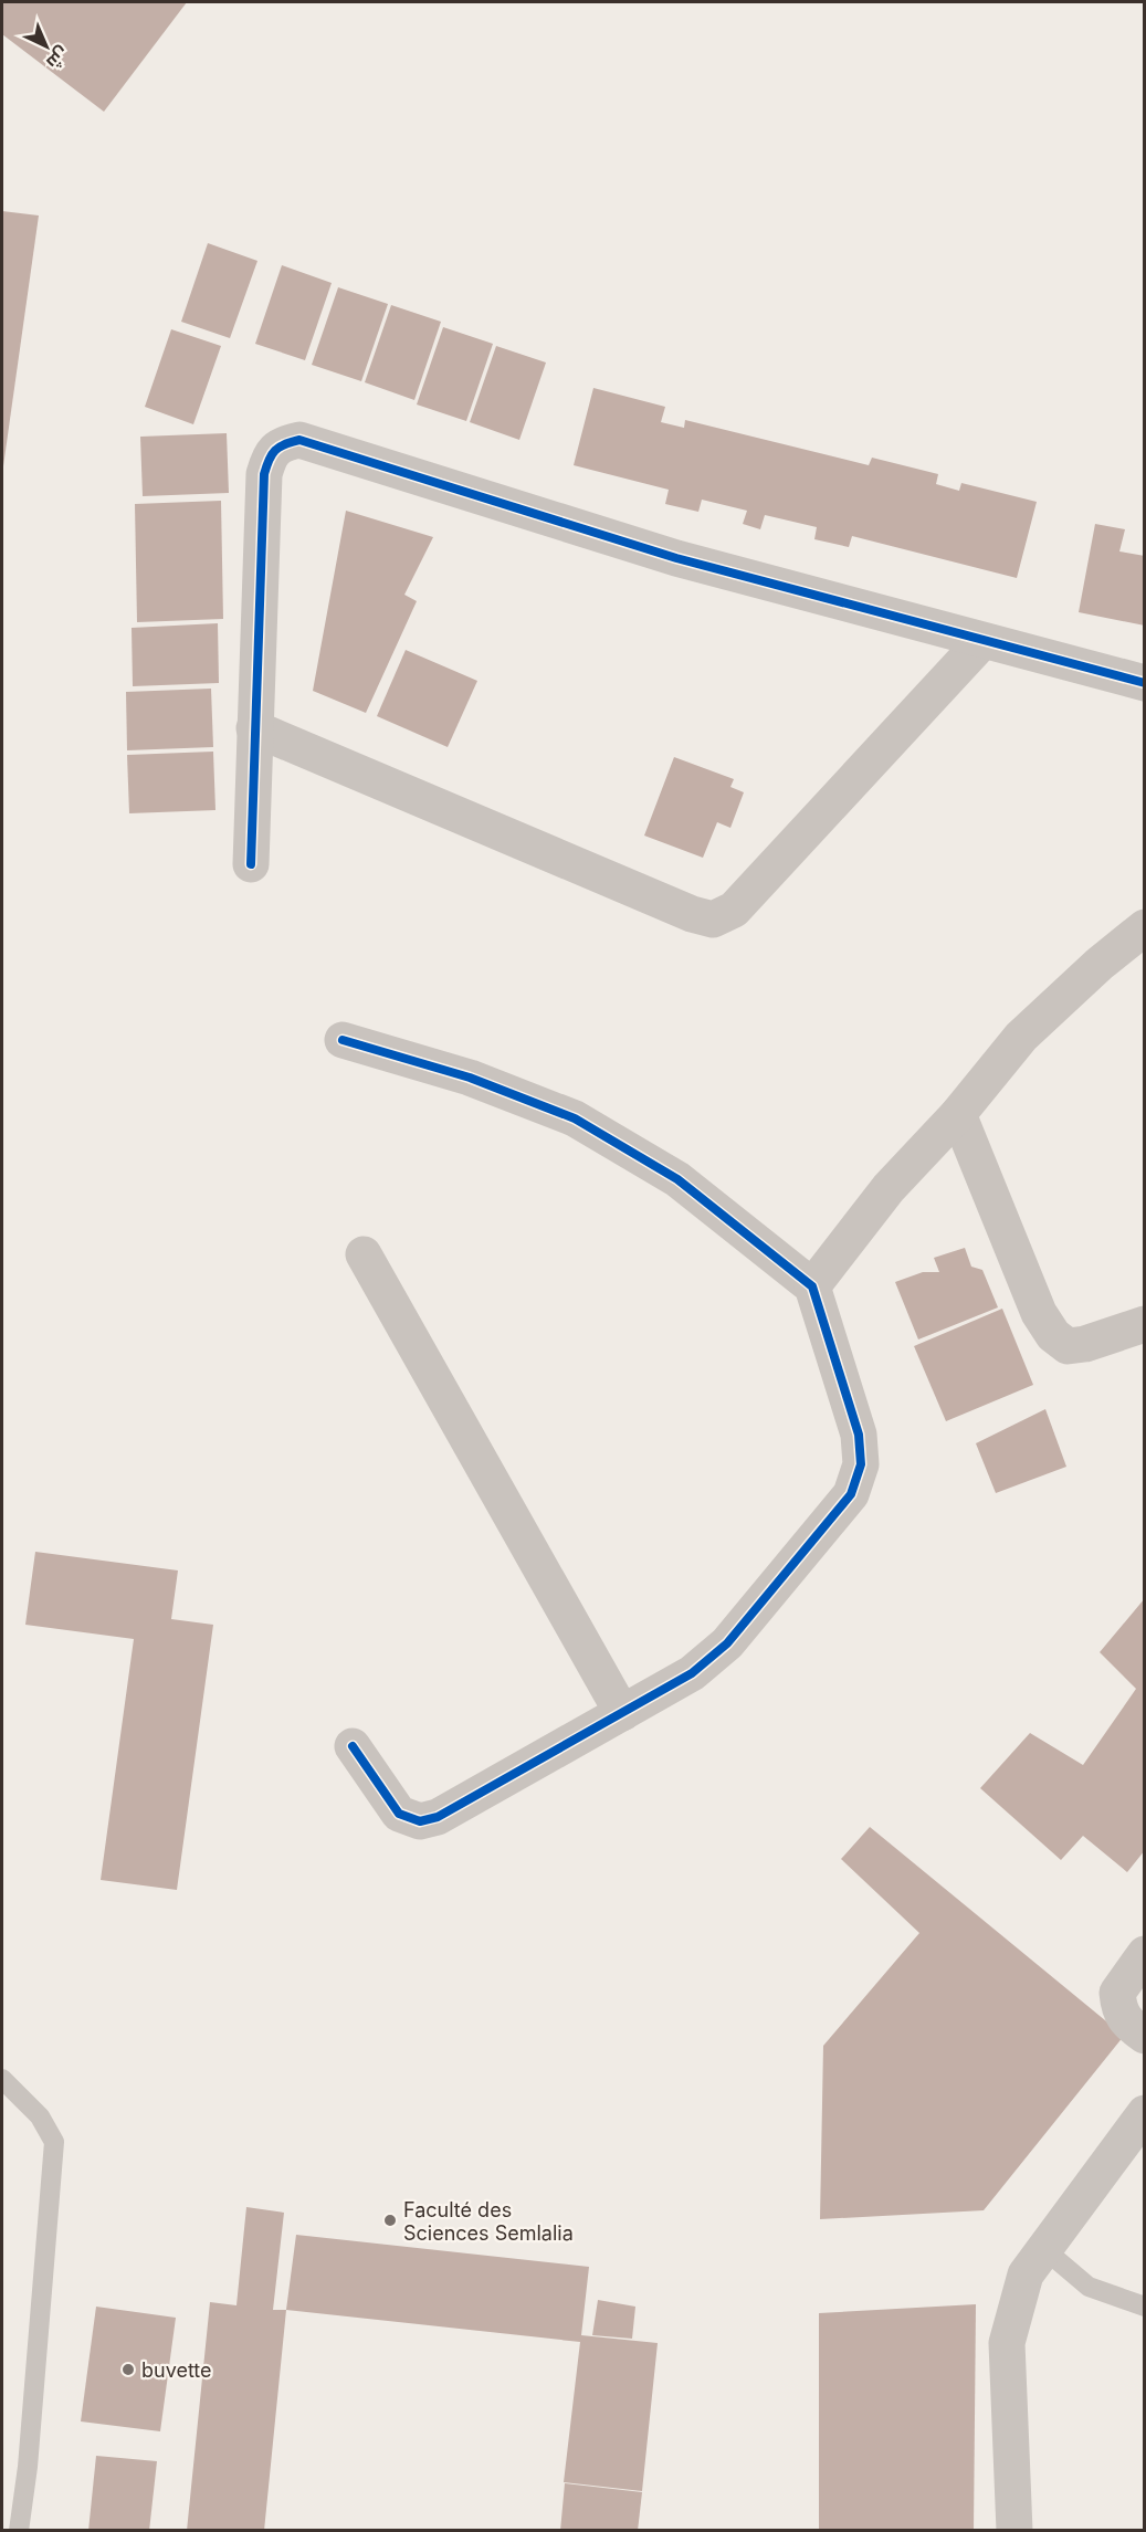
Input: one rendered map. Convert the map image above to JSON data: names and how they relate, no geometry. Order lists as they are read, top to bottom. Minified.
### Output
{"places":["Faculté des Sciences Semlalia","buvette"],"north":"bottom right"}
